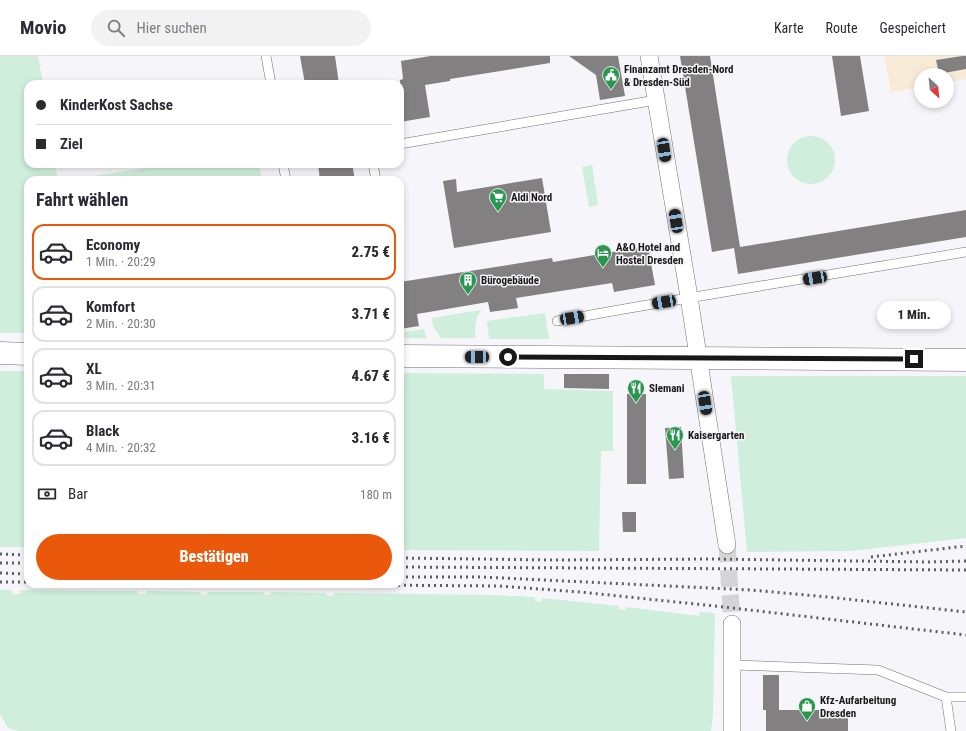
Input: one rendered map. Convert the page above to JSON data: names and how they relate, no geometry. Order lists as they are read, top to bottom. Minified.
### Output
{"places":{"public building":["Finanzamt Dresden-Nord & Dresden-Süd"],"supermarket":["Aldi Nord"],"hotel":["A&O Hotel and Hostel Dresden"],"building":["Bürogebäude"],"restaurant":["Slemani","Kaisergarten"],"shop":["Kfz-Aufarbeitung Dresden"]},"north":"bottom right","page":{"header":"Movio","search":"Hier suchen","nav":["Karte","Route","Gespeichert"],"banner":["KinderKost Sachse","Ziel"],"heading":"Fahrt wählen","list":[{"name":"Economy","note":"1 Min. · 20:29","value":"2.75 €"},{"name":"Komfort","note":"2 Min. · 20:30","value":"3.71 €"},{"name":"XL","note":"3 Min. · 20:31","value":"4.67 €"},{"name":"Black","note":"4 Min. · 20:32","value":"3.16 €"}],"bubble":"1 Min.","pay":["Bar","180 m"],"buttons":"Bestätigen"}}
